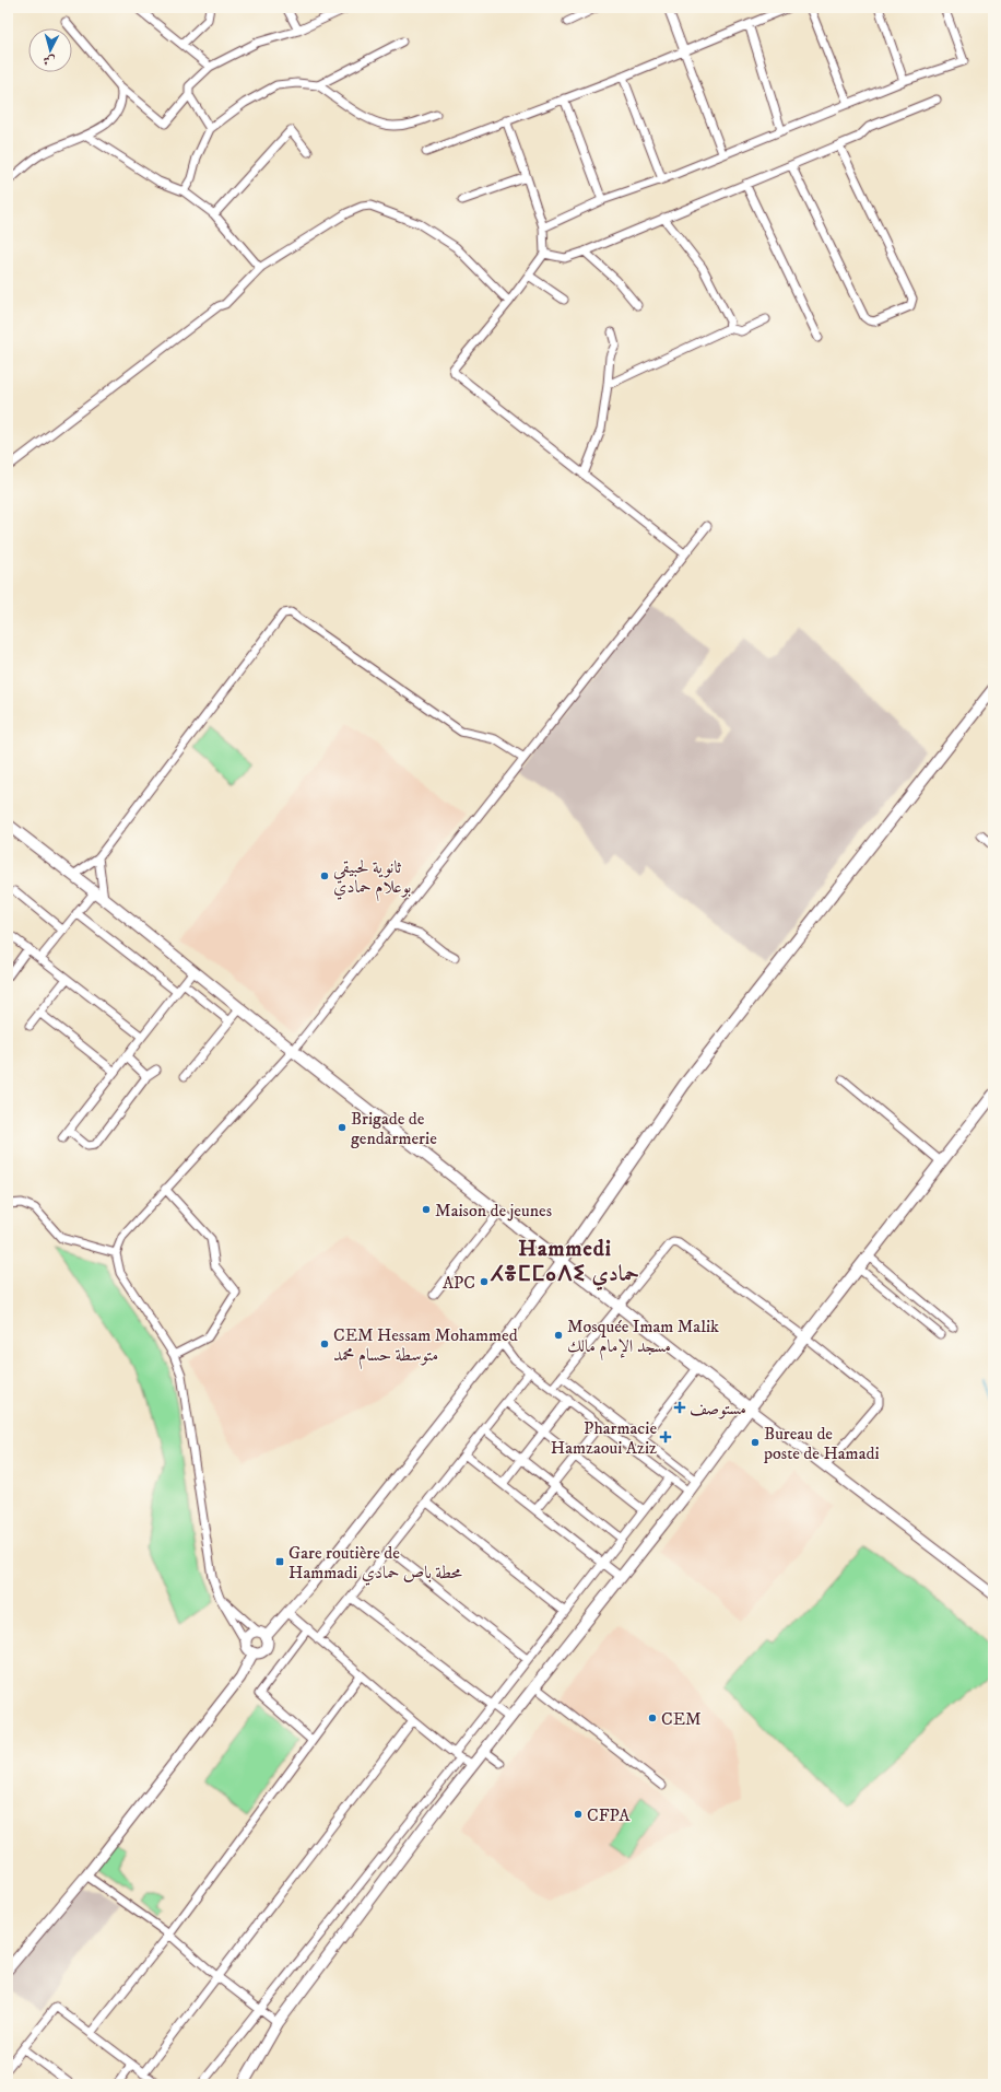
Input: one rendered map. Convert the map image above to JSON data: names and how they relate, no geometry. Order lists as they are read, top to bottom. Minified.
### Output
{"districts":["Hammedi ⵃⴻⵎⵎⴰⴷⵉ حمادي"],"places":{"other":["ثانوية لحبيقي بوعلام حمادي","Brigade de gendarmerie","Maison de jeunes","APC","Mosquée Imam Malik مسجد الإمام مالك","CEM Hessam Mohammed متوسطة حسام محمد","Bureau de poste de Hamadi","CEM","CFPA"],"health":["مستوصف","Pharmacie Hamzaoui Aziz"],"transit":["Gare routière de Hammadi محطة باص حمادي"]},"north":"bottom"}
